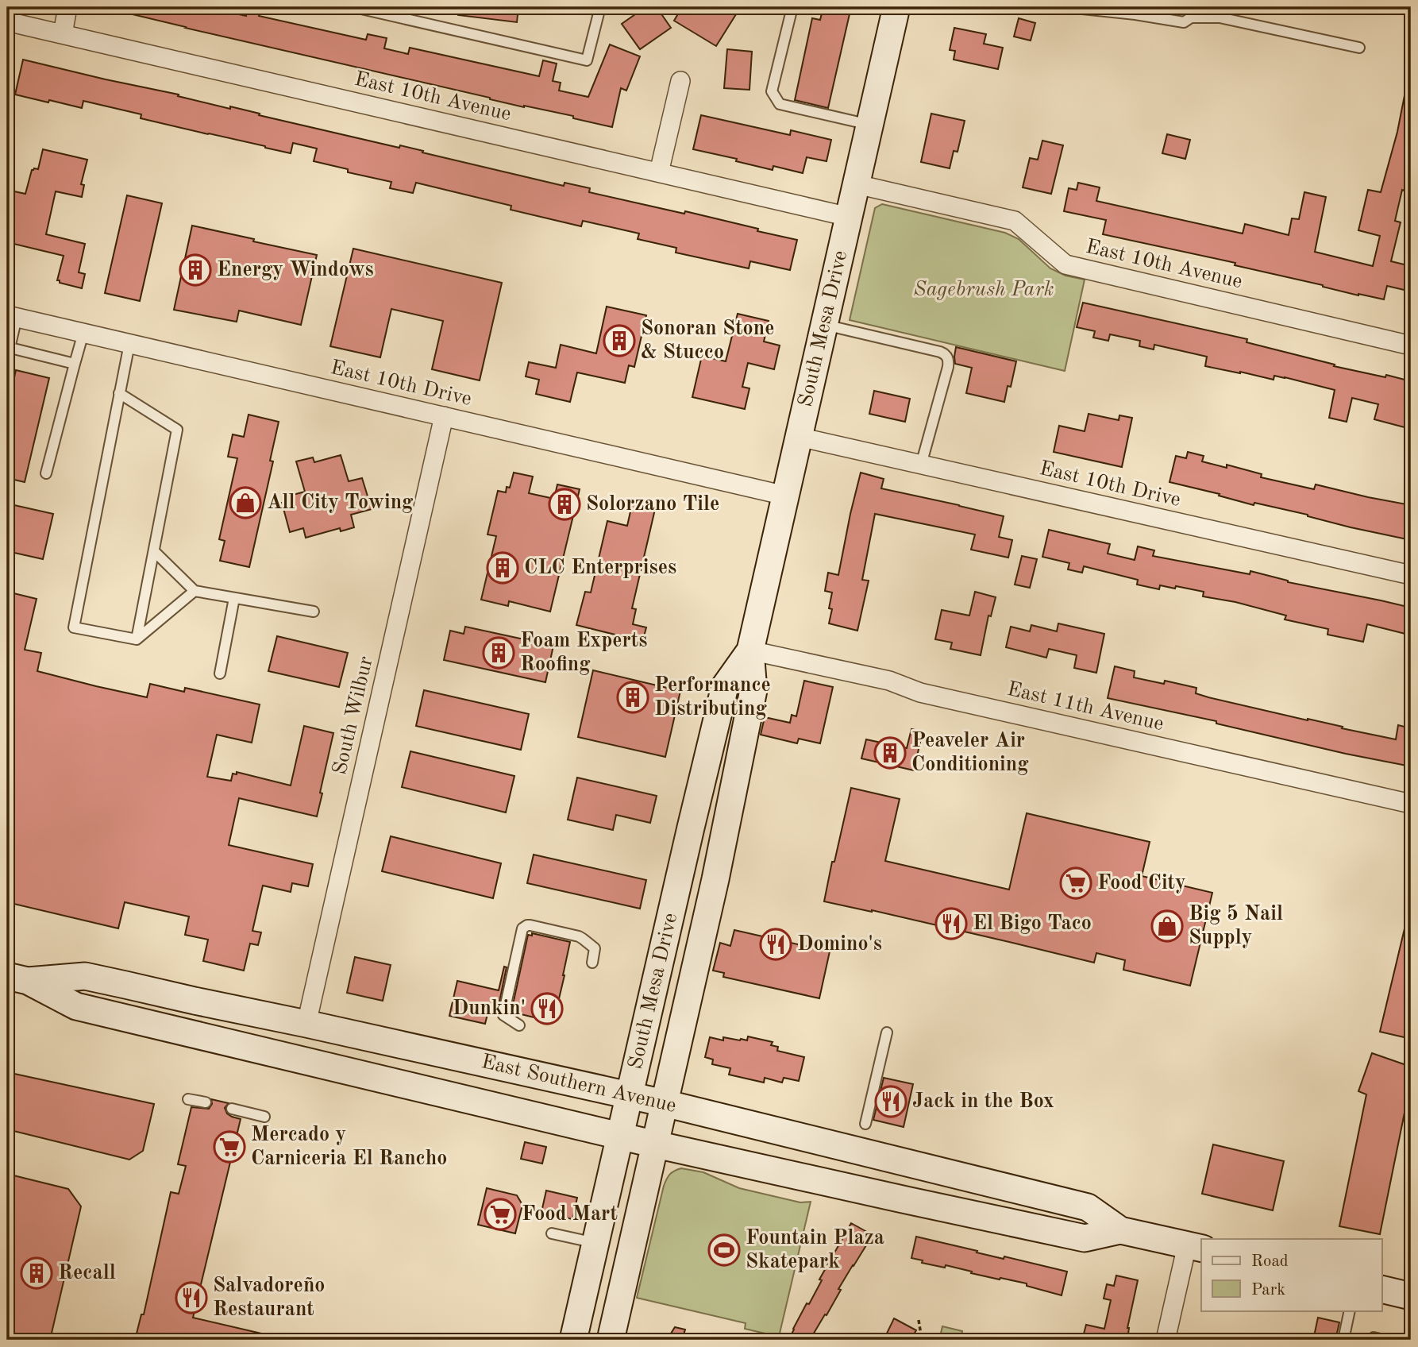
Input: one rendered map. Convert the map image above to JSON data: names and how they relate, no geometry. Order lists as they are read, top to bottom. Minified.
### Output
{"streets":{"main road":["South Mesa Drive","East Southern Avenue"],"street":["East 10th Avenue","East 10th Drive","East 11th Avenue","South Wilbur"]},"crossings":[["East 10th Avenue","South Mesa Drive"],["South Mesa Drive","East 10th Drive"],["South Mesa Drive","East 11th Avenue"],["South Mesa Drive","East Southern Avenue"],["East 10th Drive","South Wilbur"],["South Wilbur","East Southern Avenue"]],"parks":["Sagebrush Park"],"places":{"building":["Energy Windows","Sonoran Stone & Stucco","Solorzano Tile","CLC Enterprises","Foam Experts Roofing","Performance Distributing","Peaveler Air Conditioning","Recall"],"shop":["All City Towing","Big 5 Nail Supply"],"supermarket":["Food City","Mercado y Carniceria El Rancho","Food Mart"],"restaurant":["El Bigo Taco","Domino's","Dunkin'","Jack in the Box","Salvadoreño Restaurant"],"sports":["Fountain Plaza Skatepark"]},"legend":["Road","Park"]}
